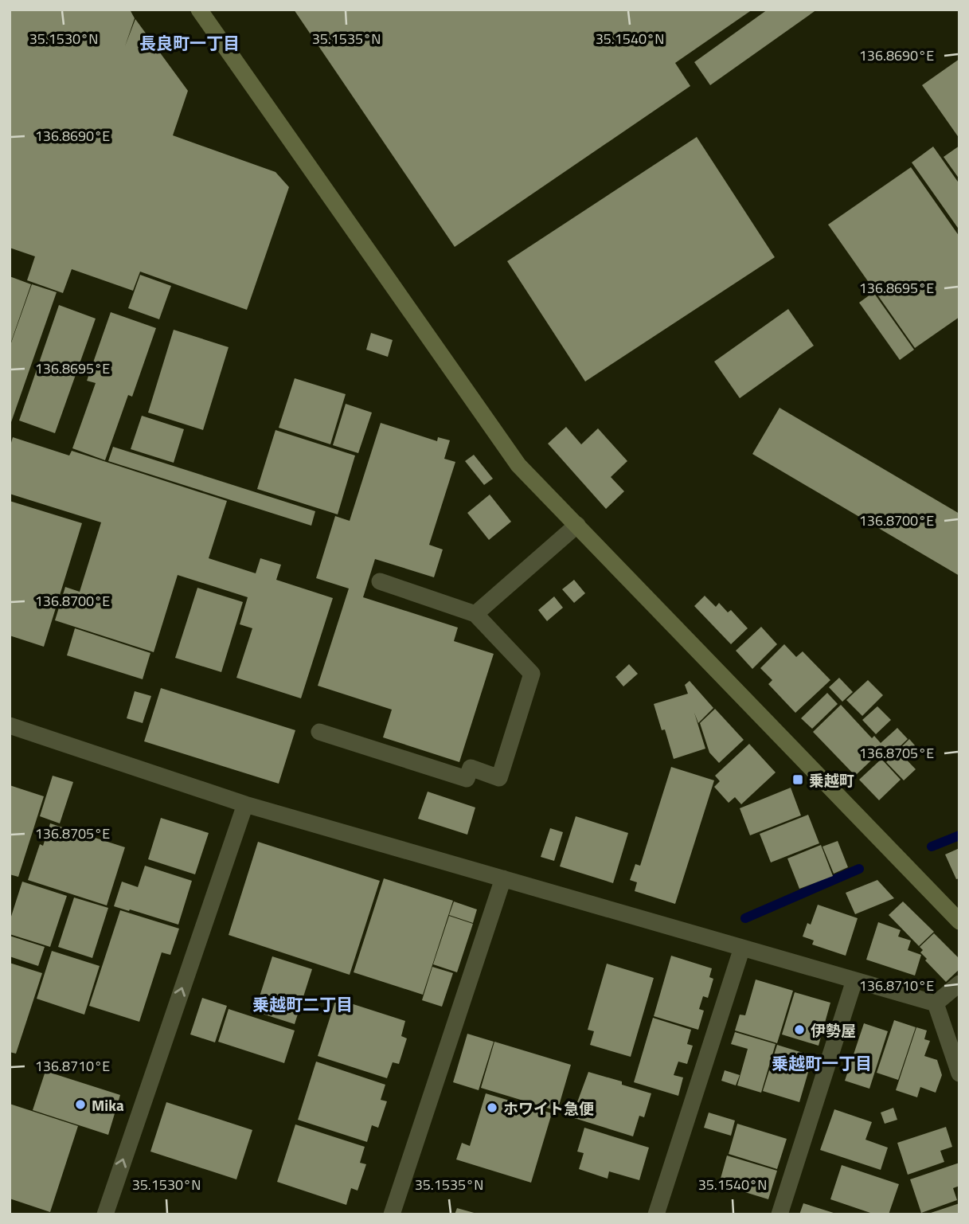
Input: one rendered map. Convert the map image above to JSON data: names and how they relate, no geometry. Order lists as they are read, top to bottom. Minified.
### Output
{"districts":["長良町一丁目","乗越町二丁目","乗越町一丁目"],"places":{"transit":["乗越町"],"other":["伊勢屋","Mika","ホワイト急便"]},"coordinates":["35.1530°N","35.1535°N","35.1540°N","136.8690°E","136.8695°E","136.8700°E","136.8705°E","136.8710°E"]}
